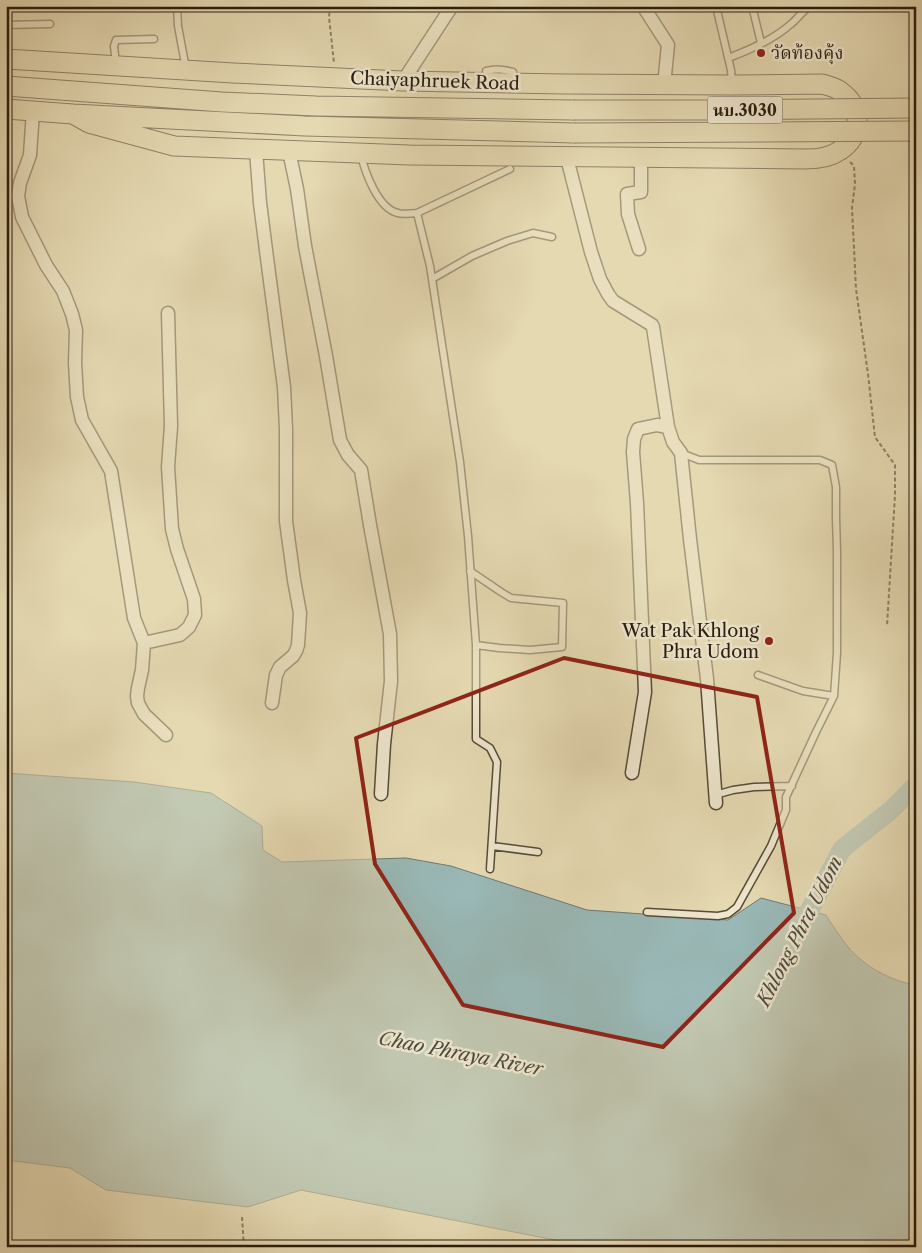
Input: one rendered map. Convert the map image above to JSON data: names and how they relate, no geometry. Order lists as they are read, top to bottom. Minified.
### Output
{"streets":{"main road":["Chaiyaphruek Road","นบ.3030"]},"water":["Khlong Phra Udom","Chao Phraya River"],"places":["วัดท้องคุ้ง","Wat Pak Khlong Phra Udom"]}
